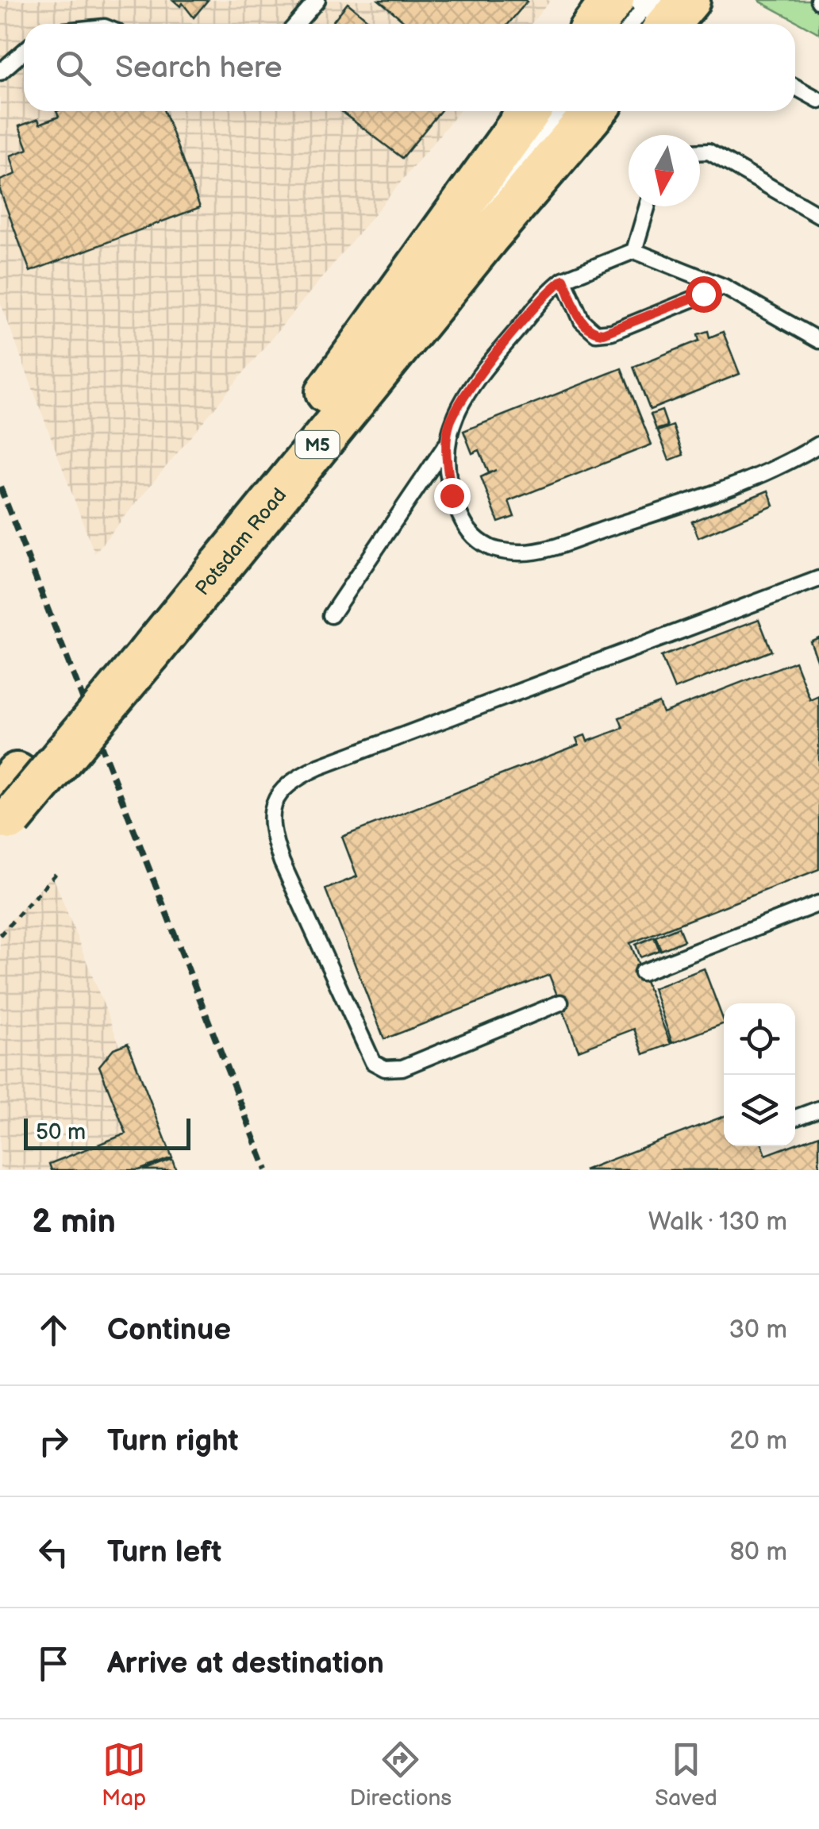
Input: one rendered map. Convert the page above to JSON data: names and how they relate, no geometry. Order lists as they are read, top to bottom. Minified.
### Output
{"streets":{"main road":["M5","Potsdam Road"]},"scale_bar":"50 m","north":"bottom","page":{"search":"Search here","scale":"50 m","heading":["2 min","Walk · 130 m"],"list":[["Continue","30 m"],["Turn right","20 m"],["Turn left","80 m"],"Arrive at destination"],"nav":["Map","Directions","Saved"]}}
